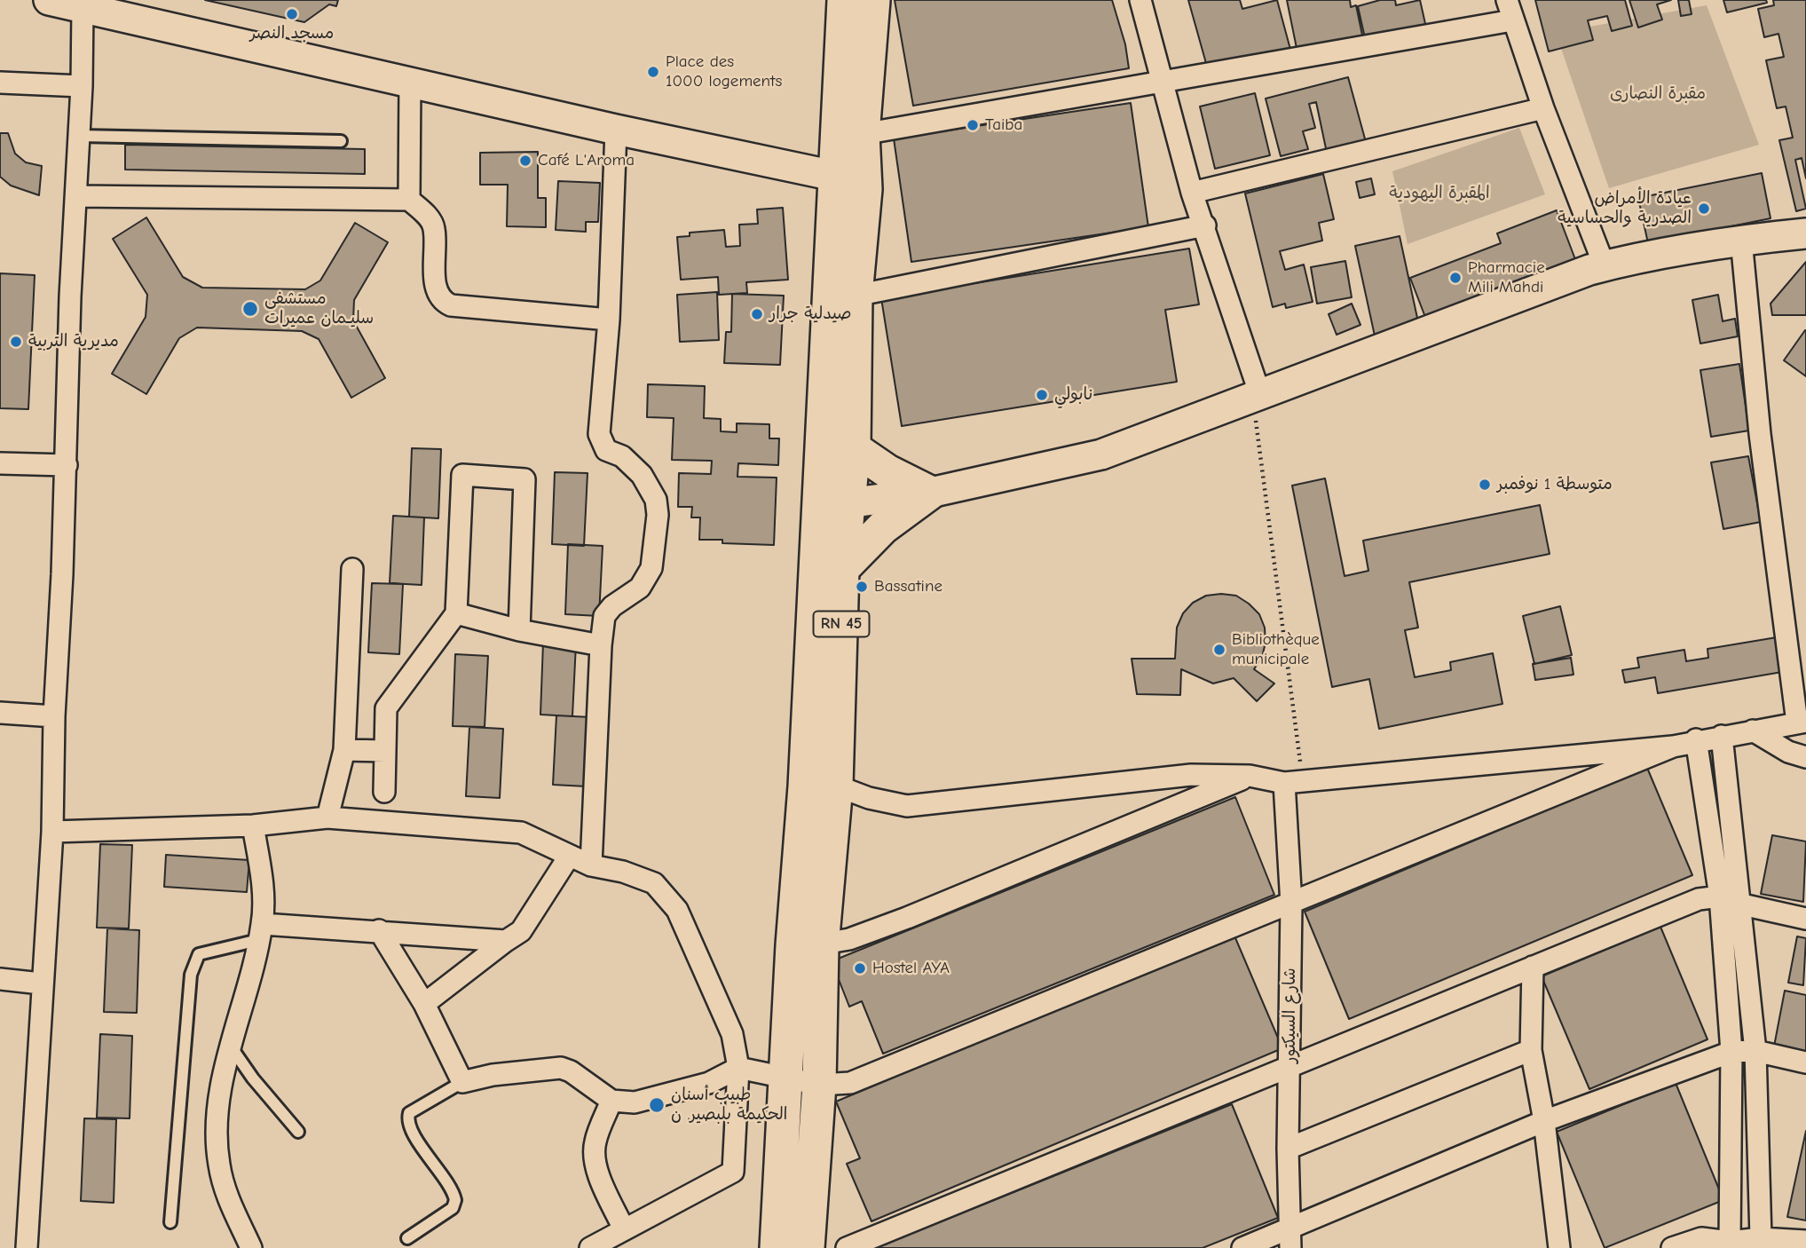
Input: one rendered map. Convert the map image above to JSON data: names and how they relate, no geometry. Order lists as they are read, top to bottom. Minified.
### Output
{"streets":{"main road":["RN 45"],"street":["شارع السيكتور"]},"parks":["مقبرة النصارى","المقبرة اليهودية"],"places":["مسجد النصر","Place des 1000 logements","Taiba","Café L'Aroma","عيادة الأمراض الصدرية والحساسية","Pharmacie Mili Mahdi","مستشفى سليـمان عميرات","صيدلية جرار","مديرية التربية","نابولي","متوسطة 1 نوفمبر","Bassatine","Bibliothèque municipale","Hostel AYA","طبيب أسنان الحكيمة بلبصير. ن"]}
